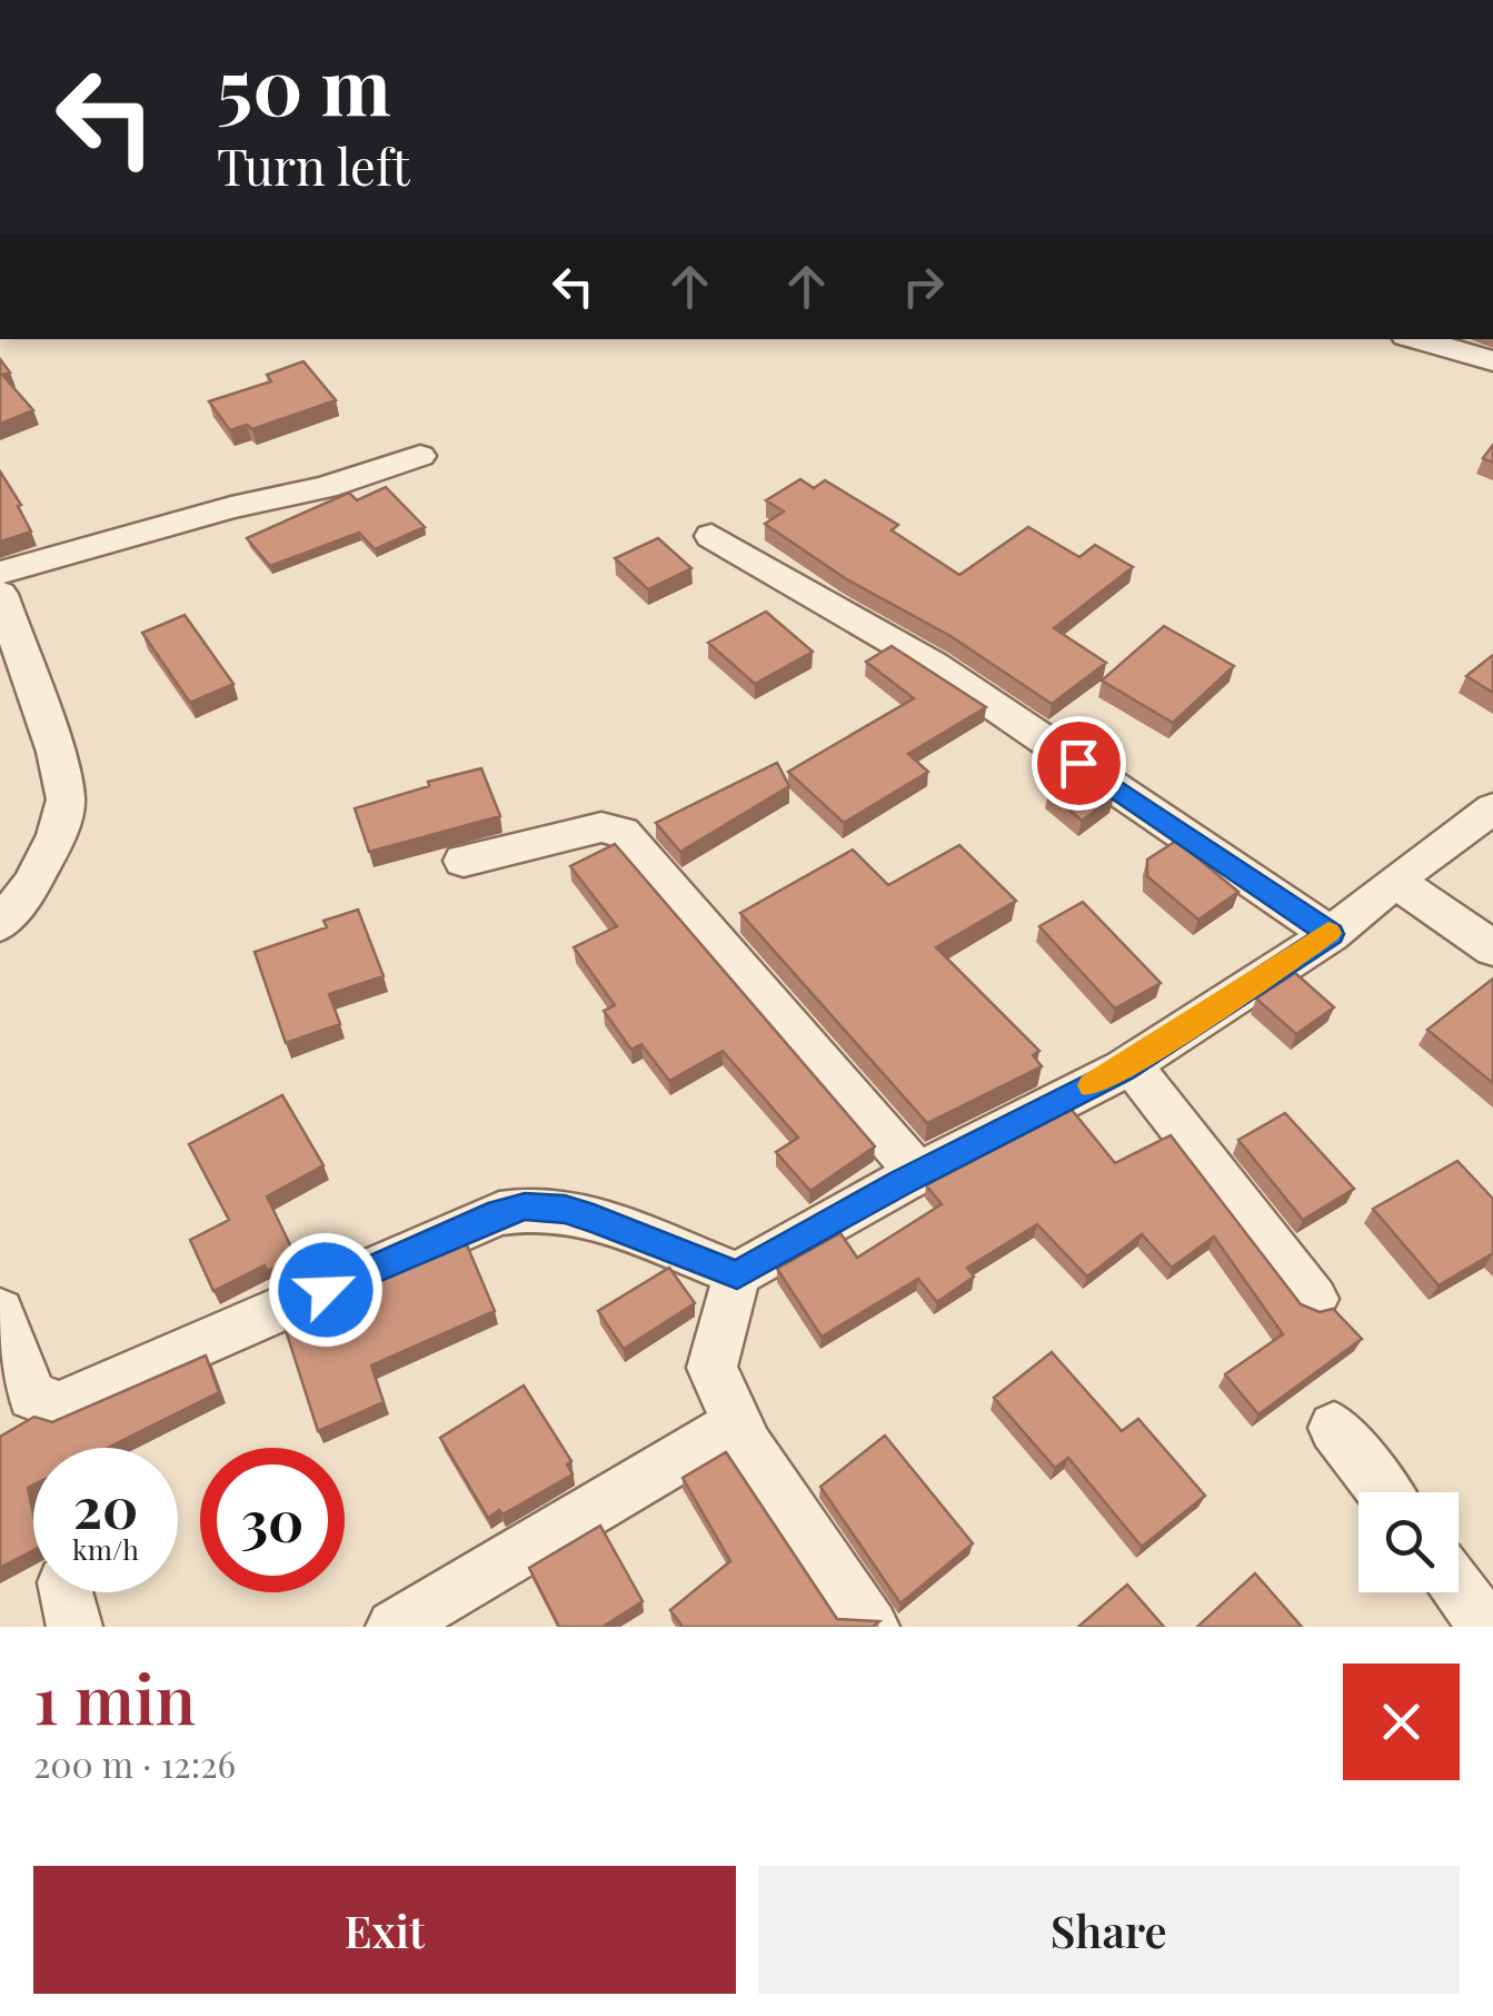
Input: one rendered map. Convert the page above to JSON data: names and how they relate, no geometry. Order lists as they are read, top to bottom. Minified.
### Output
{"page":{"turn":["50 m","Turn left"],"speed":"20 km/h","limit":"30","heading":["1 min","200 m · 12:26"],"buttons":["Exit","Share"]}}
